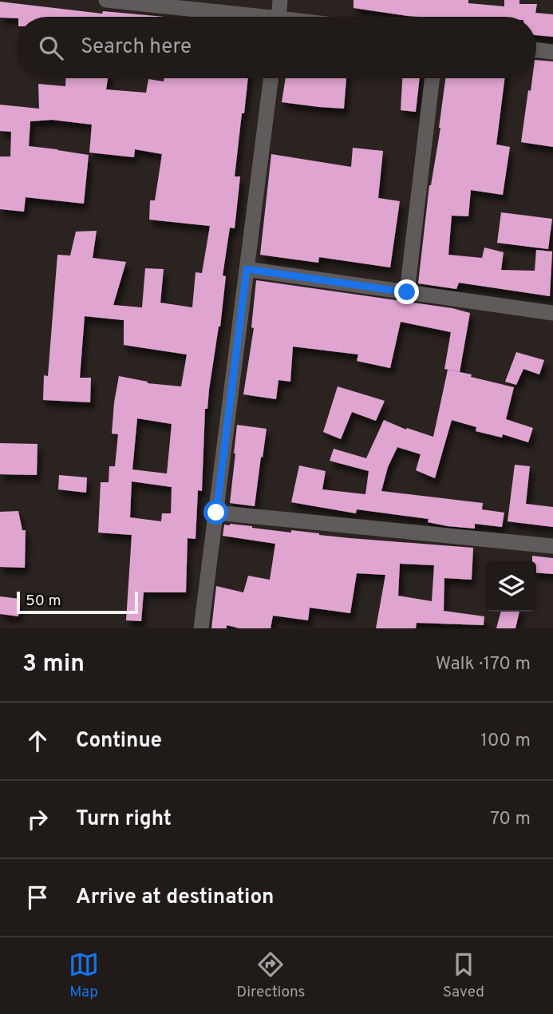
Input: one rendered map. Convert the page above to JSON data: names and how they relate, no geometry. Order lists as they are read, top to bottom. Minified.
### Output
{"scale_bar":"50 m","page":{"search":"Search here","scale":"50 m","heading":["3 min","Walk · 170 m"],"list":[["Continue","100 m"],["Turn right","70 m"],"Arrive at destination"],"nav":["Map","Directions","Saved"]}}
